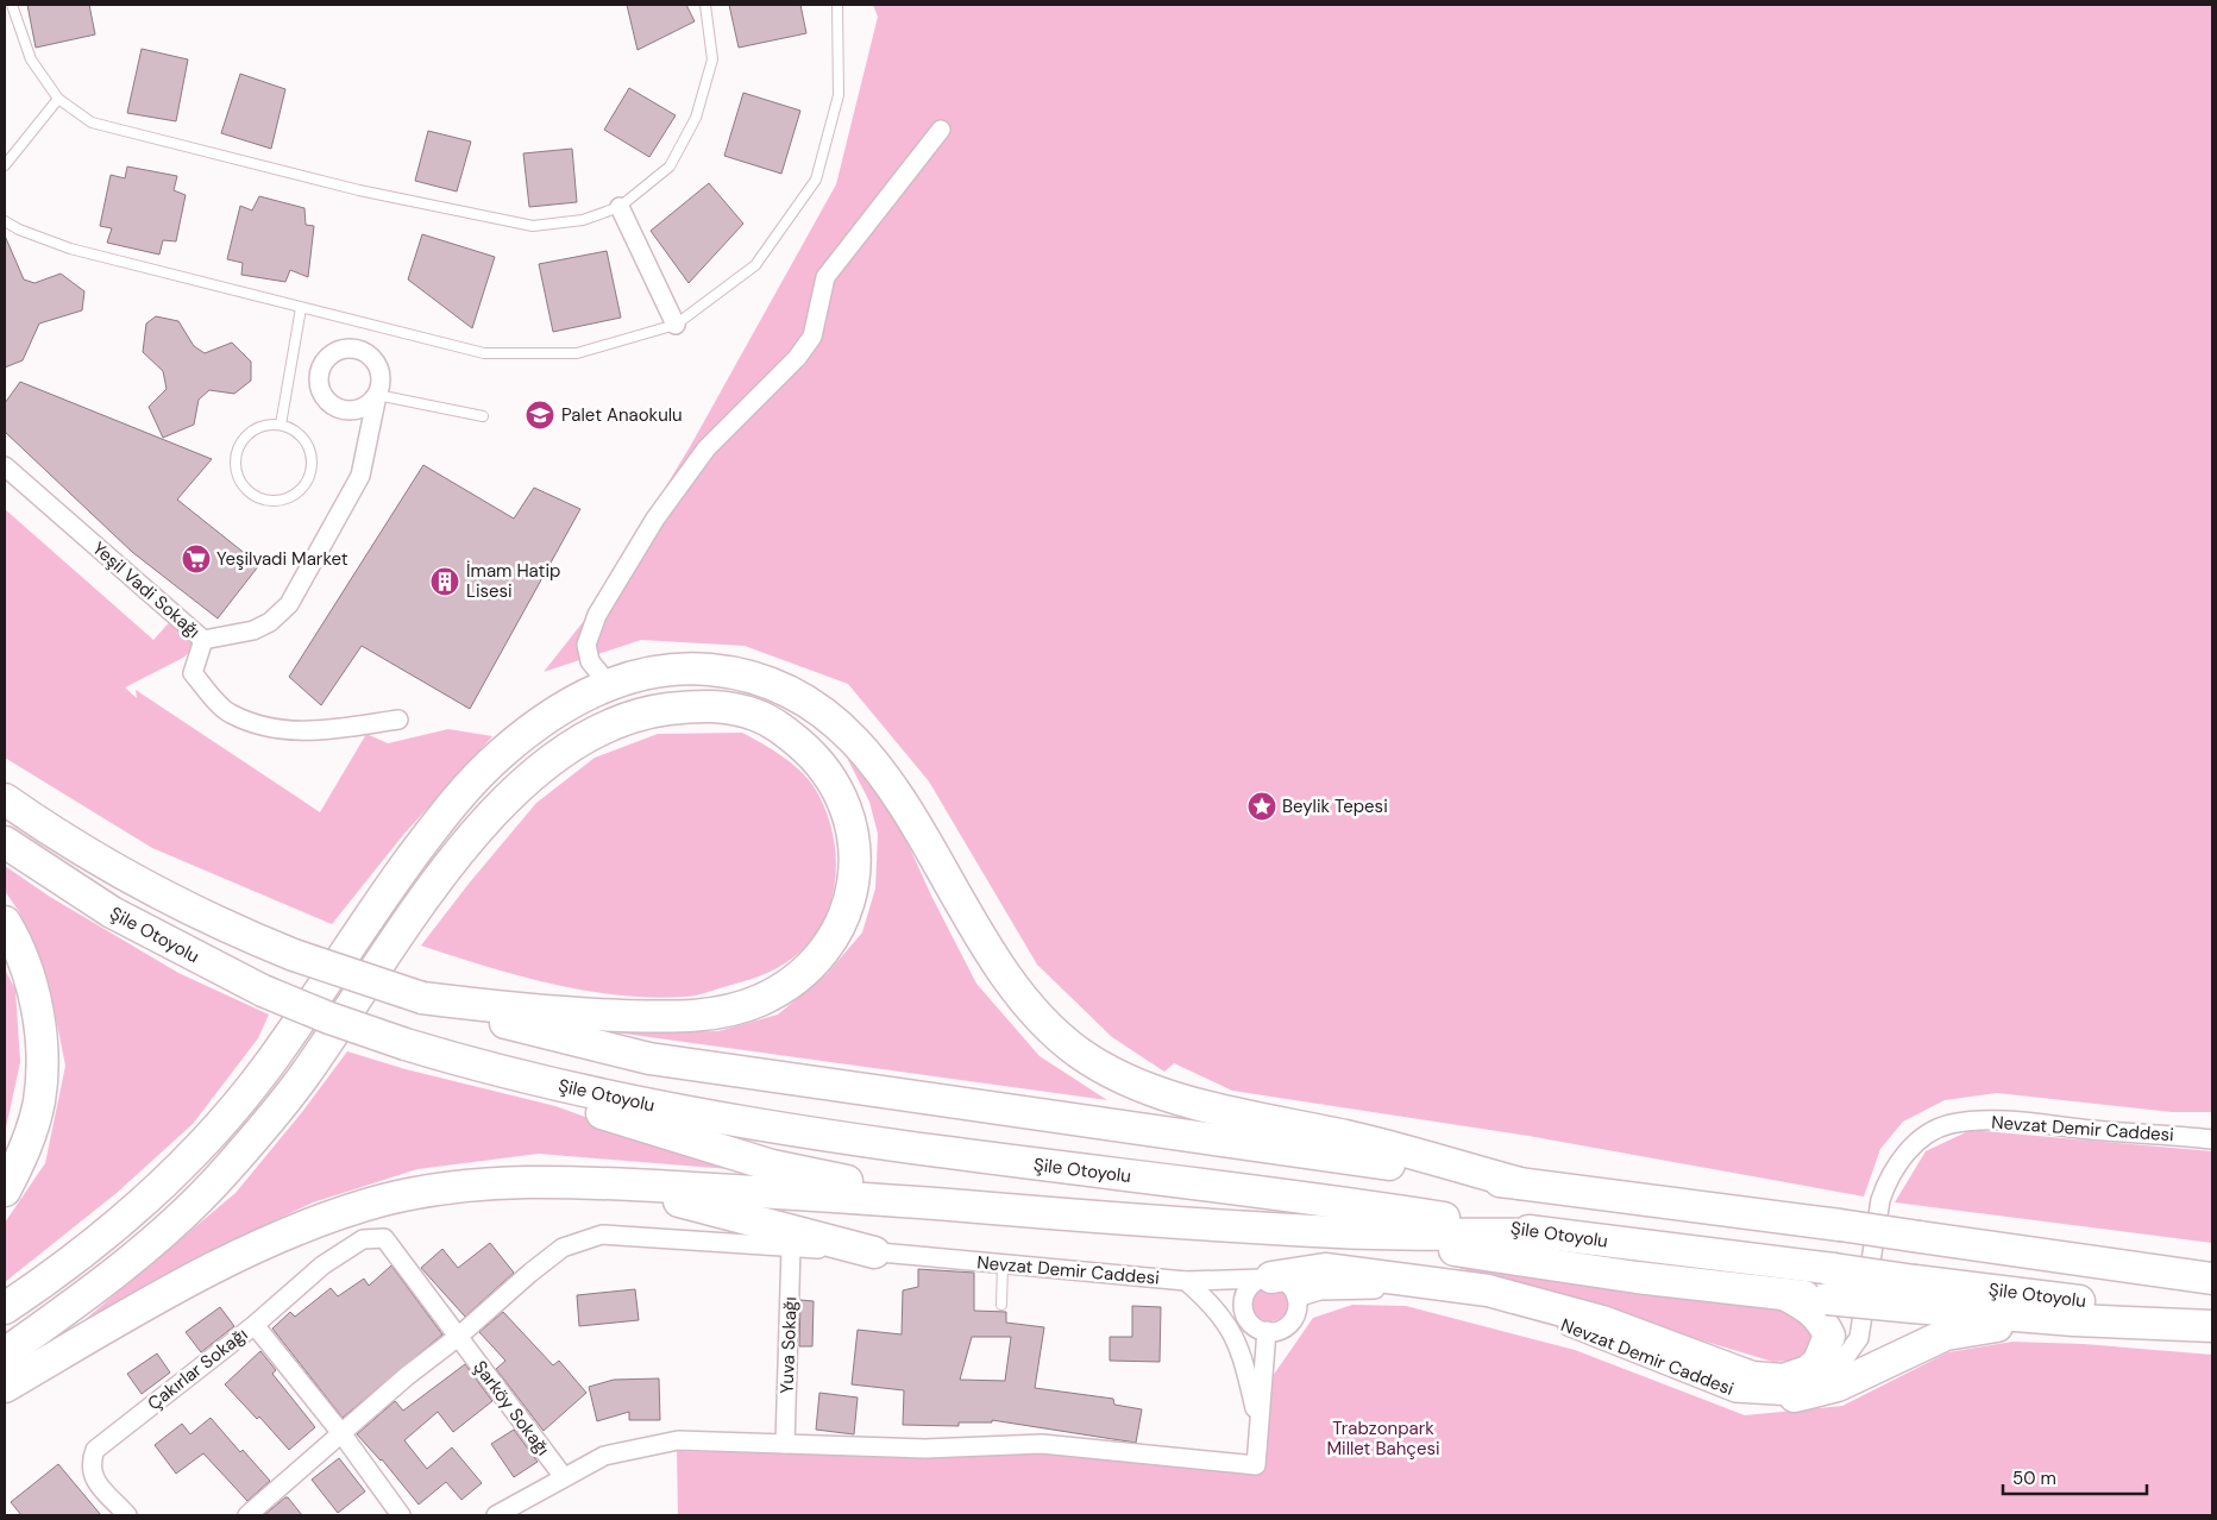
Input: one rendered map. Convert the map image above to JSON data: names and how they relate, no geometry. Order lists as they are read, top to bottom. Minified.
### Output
{"streets":{"highway":["Şile Otoyolu"],"street":["Yeşil Vadi Sokağı","Nevzat Demir Caddesi","Yuva Sokağı","Çakırlar Sokağı","Şarköy Sokağı"]},"crossings":[["Nevzat Demir Caddesi","Yuva Sokağı"],["Nevzat Demir Caddesi","Şarköy Sokağı"],["Çakırlar Sokağı","Şarköy Sokağı"]],"parks":["Trabzonpark Millet Bahçesi"],"places":{"school or university":["Palet Anaokulu"],"supermarket":["Yeşilvadi Market"],"building":["İmam Hatip Lisesi"],"place":["Beylik Tepesi"]},"scale_bar":"50 m"}
